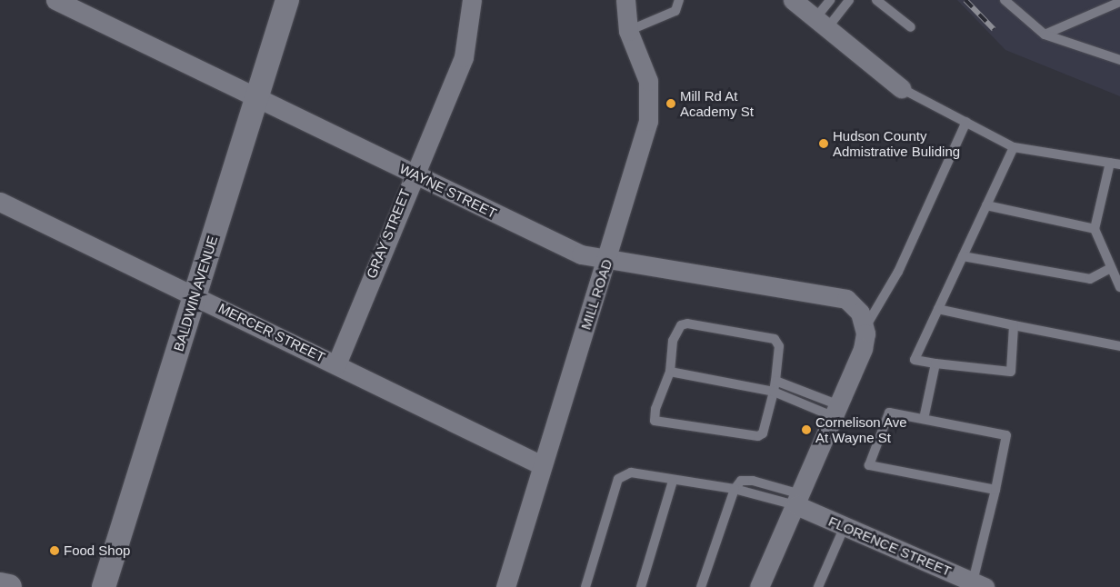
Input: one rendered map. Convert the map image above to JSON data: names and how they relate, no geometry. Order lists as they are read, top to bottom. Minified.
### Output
{"streets":{"street":["WAYNE STREET","GRAY STREET","BALDWIN AVENUE","MILL ROAD","MERCER STREET","FLORENCE STREET"]},"crossings":[["WAYNE STREET","GRAY STREET"],["WAYNE STREET","BALDWIN AVENUE"],["WAYNE STREET","MILL ROAD"],["GRAY STREET","MERCER STREET"],["BALDWIN AVENUE","MERCER STREET"],["MILL ROAD","MERCER STREET"]],"places":["Mill Rd At Academy St","Hudson County Admistrative Buliding","Cornelison Ave At Wayne St","Food Shop"]}
